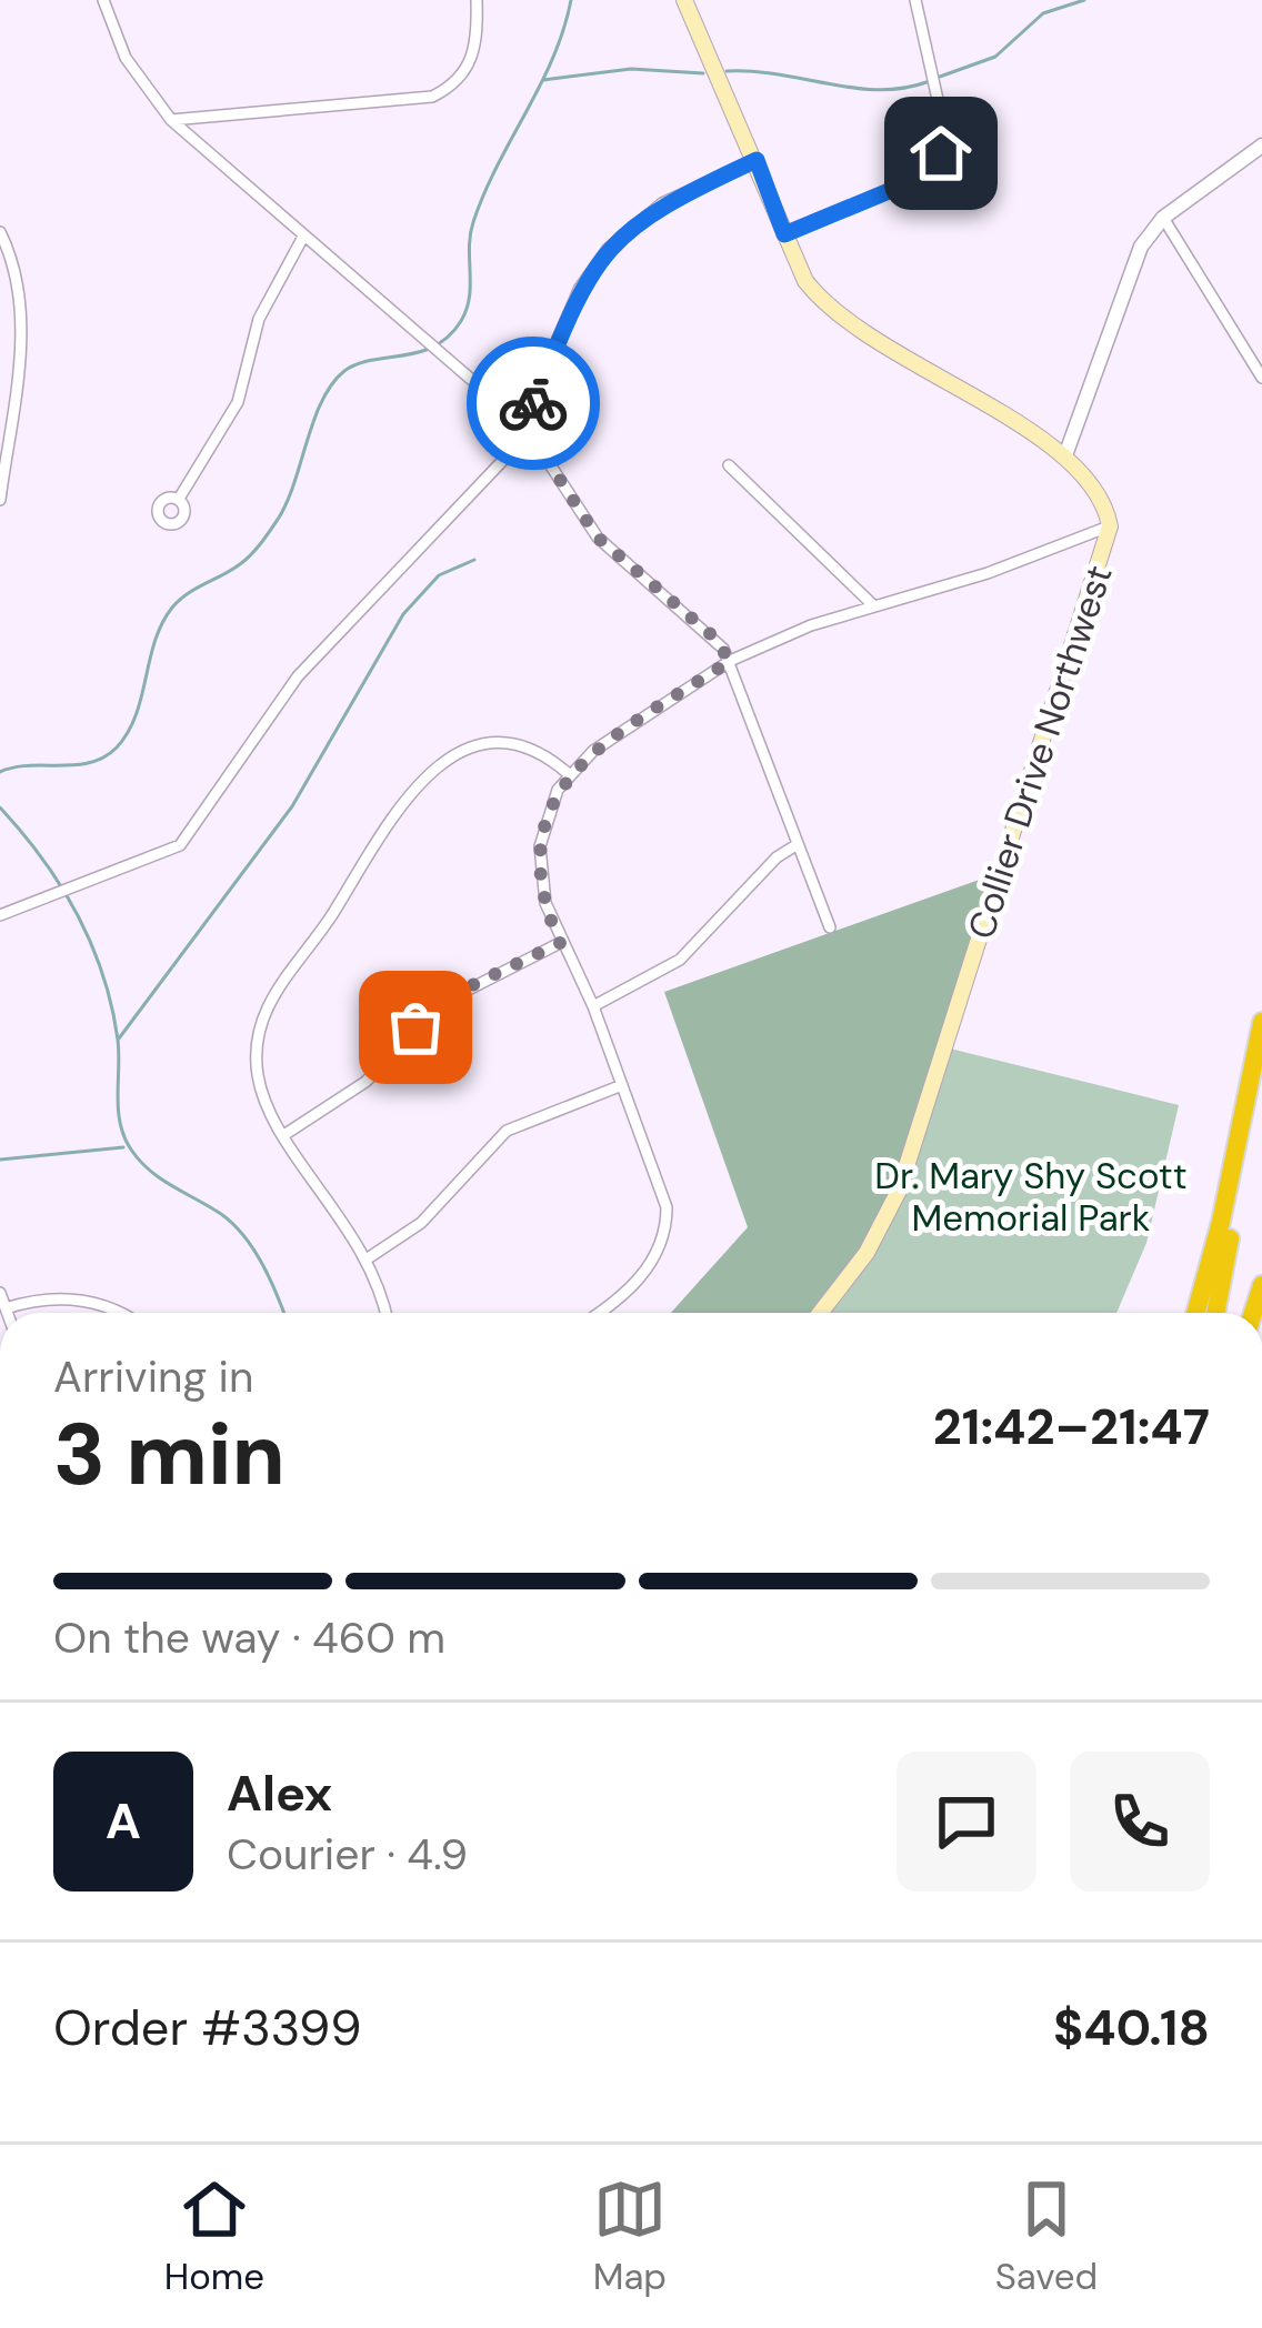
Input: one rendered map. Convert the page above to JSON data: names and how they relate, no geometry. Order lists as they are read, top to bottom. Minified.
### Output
{"streets":{"main road":["Collier Drive Northwest"]},"parks":["Dr. Mary Shy Scott Memorial Park"],"page":{"heading":["3 min","Arriving in","21:42–21:47"],"panel":["Alex","Courier · 4.9","Order #3399","$40.18"],"bar":"On the way · 460 m","round":"A","tabs":["Home","Map","Saved"]}}
